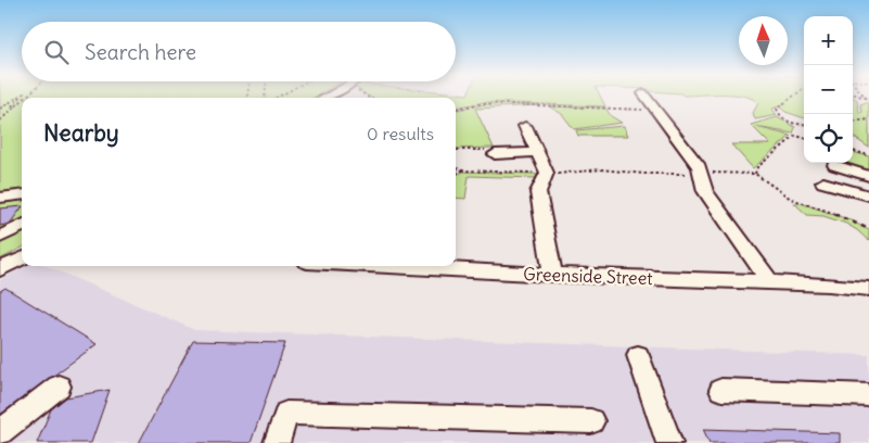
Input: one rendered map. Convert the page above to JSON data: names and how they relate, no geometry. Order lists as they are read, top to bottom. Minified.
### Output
{"streets":{"street":["Greenside Street"]},"north":"top","page":{"map_buttons":["+","−"],"search":"Search here","heading":["Nearby","0 results"]}}
